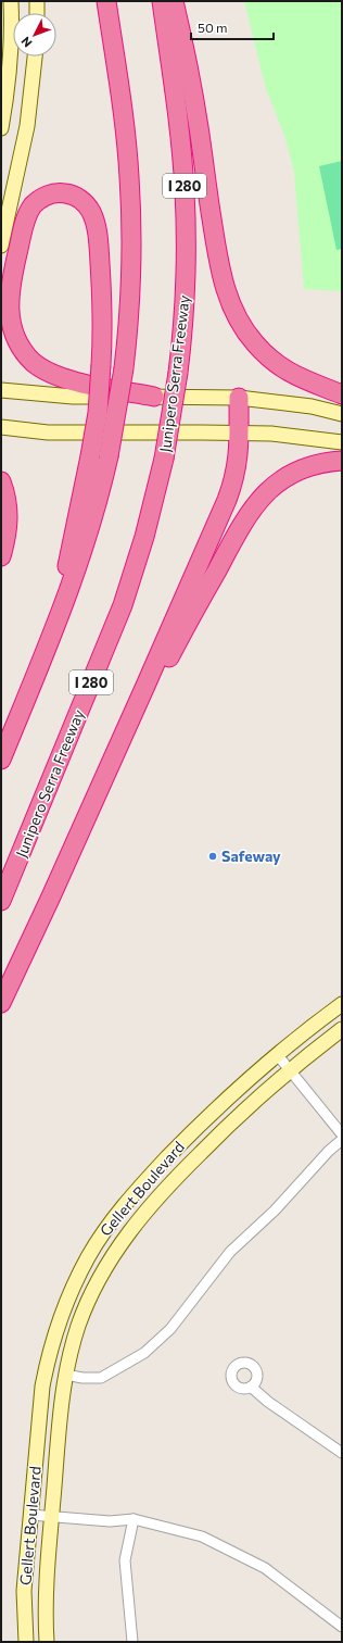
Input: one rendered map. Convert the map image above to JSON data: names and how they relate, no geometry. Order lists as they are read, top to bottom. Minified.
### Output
{"streets":{"highway":["I 280","Junipero Serra Freeway"],"main road":["Gellert Boulevard"]},"places":["Safeway"],"scale_bar":"50 m","north":"bottom left"}
